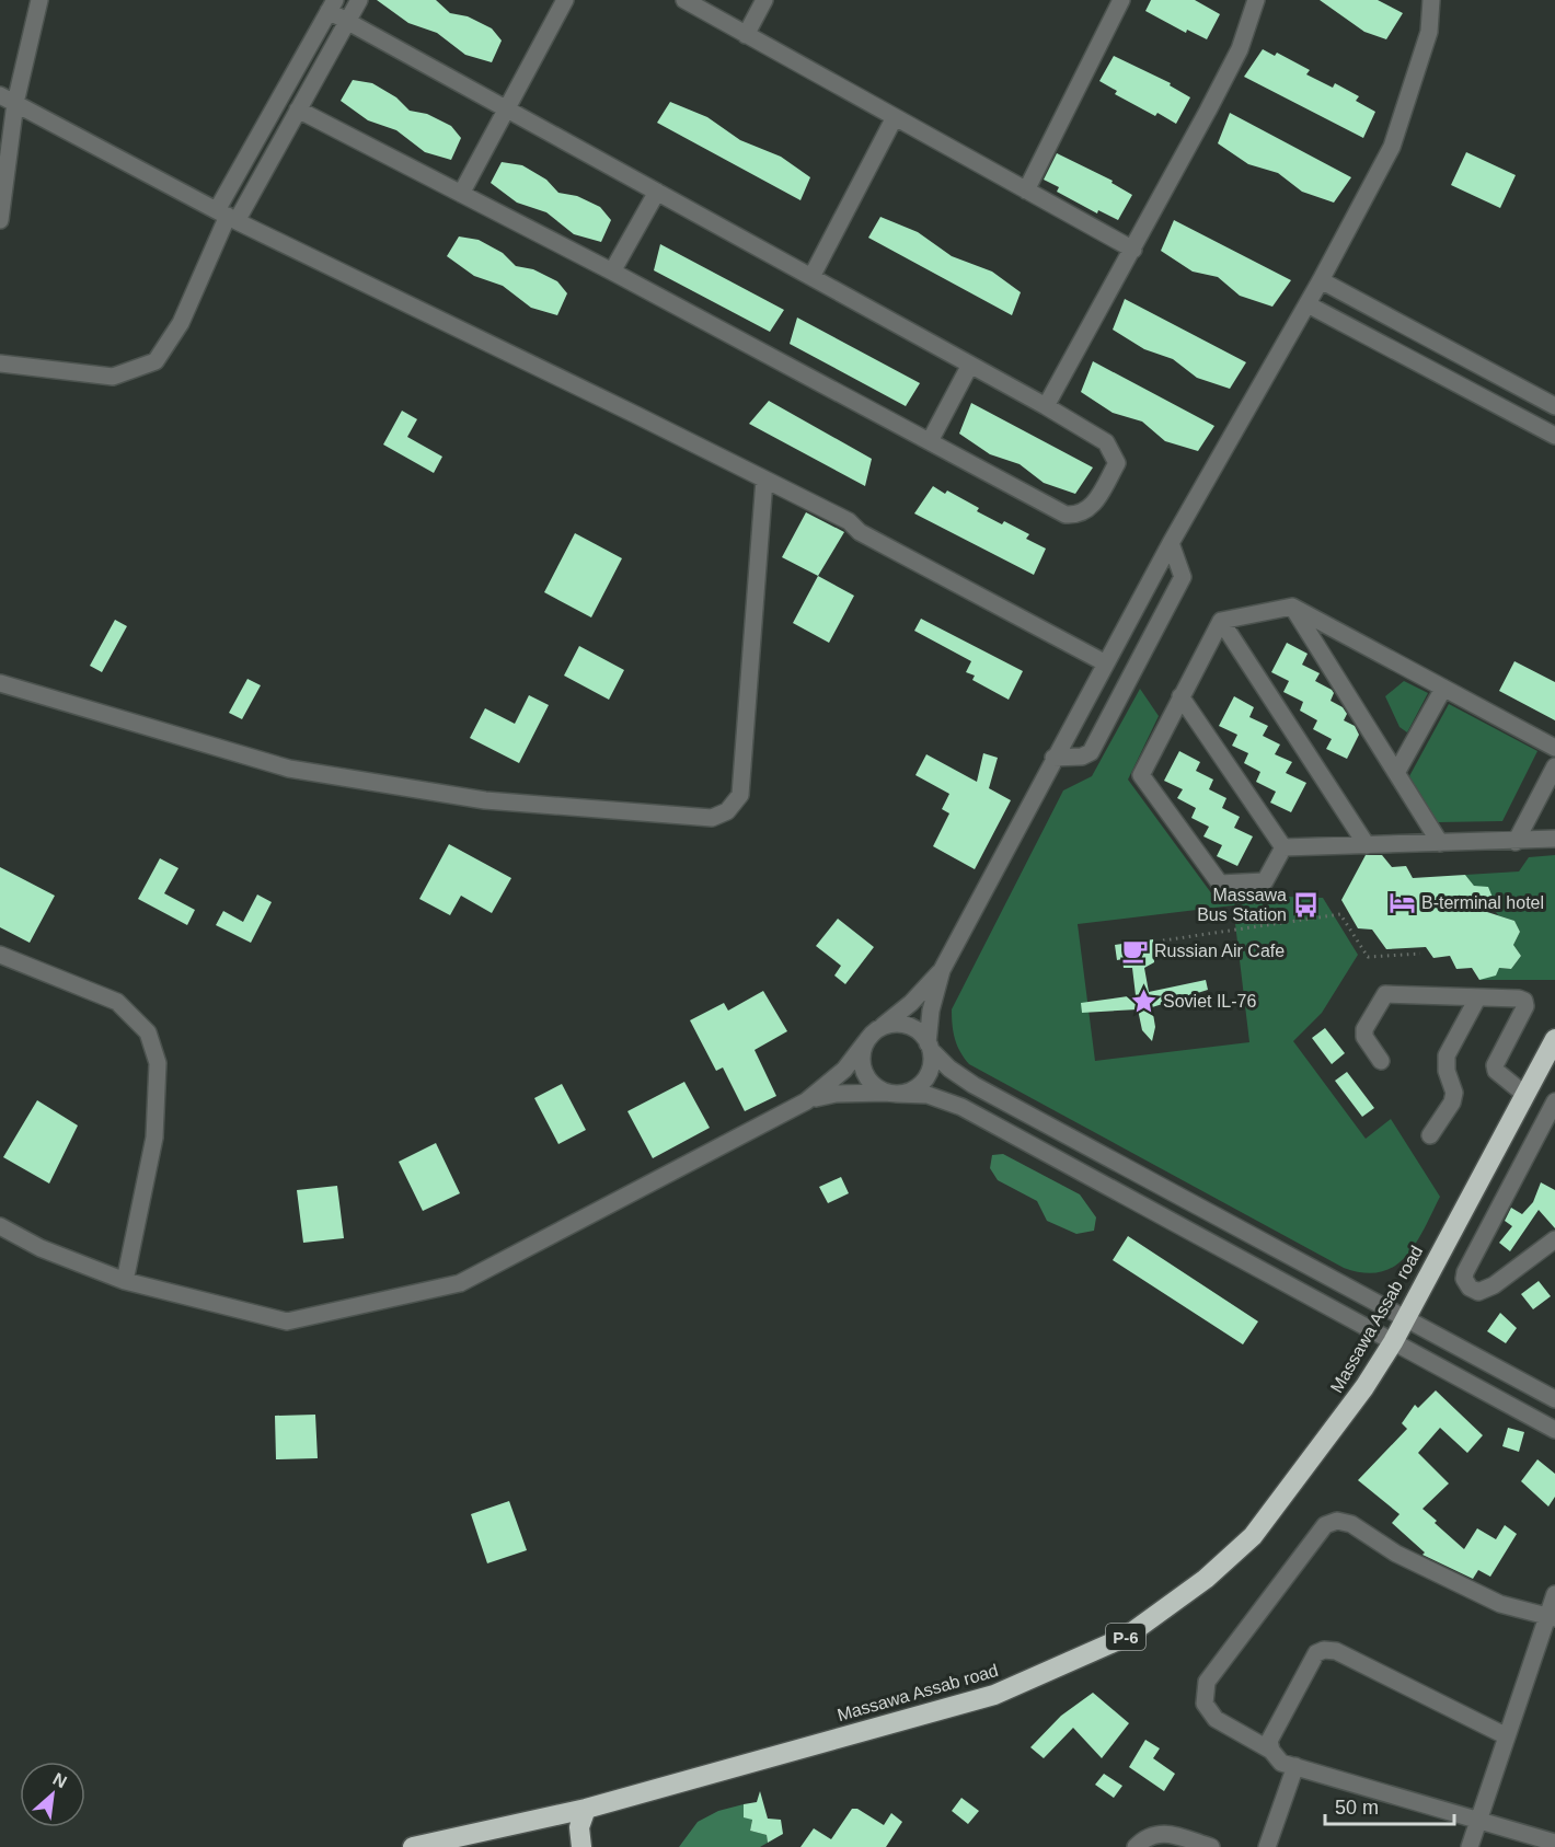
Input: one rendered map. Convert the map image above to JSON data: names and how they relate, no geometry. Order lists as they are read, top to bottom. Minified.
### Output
{"streets":{"highway":["Massawa Assab road","P-6"]},"places":{"hotel":["B-terminal hotel"],"bus stop":["Massawa Bus Station"],"cafe":["Russian Air Cafe"],"place":["Soviet IL-76"]},"scale_bar":"50 m","north":"top right"}
